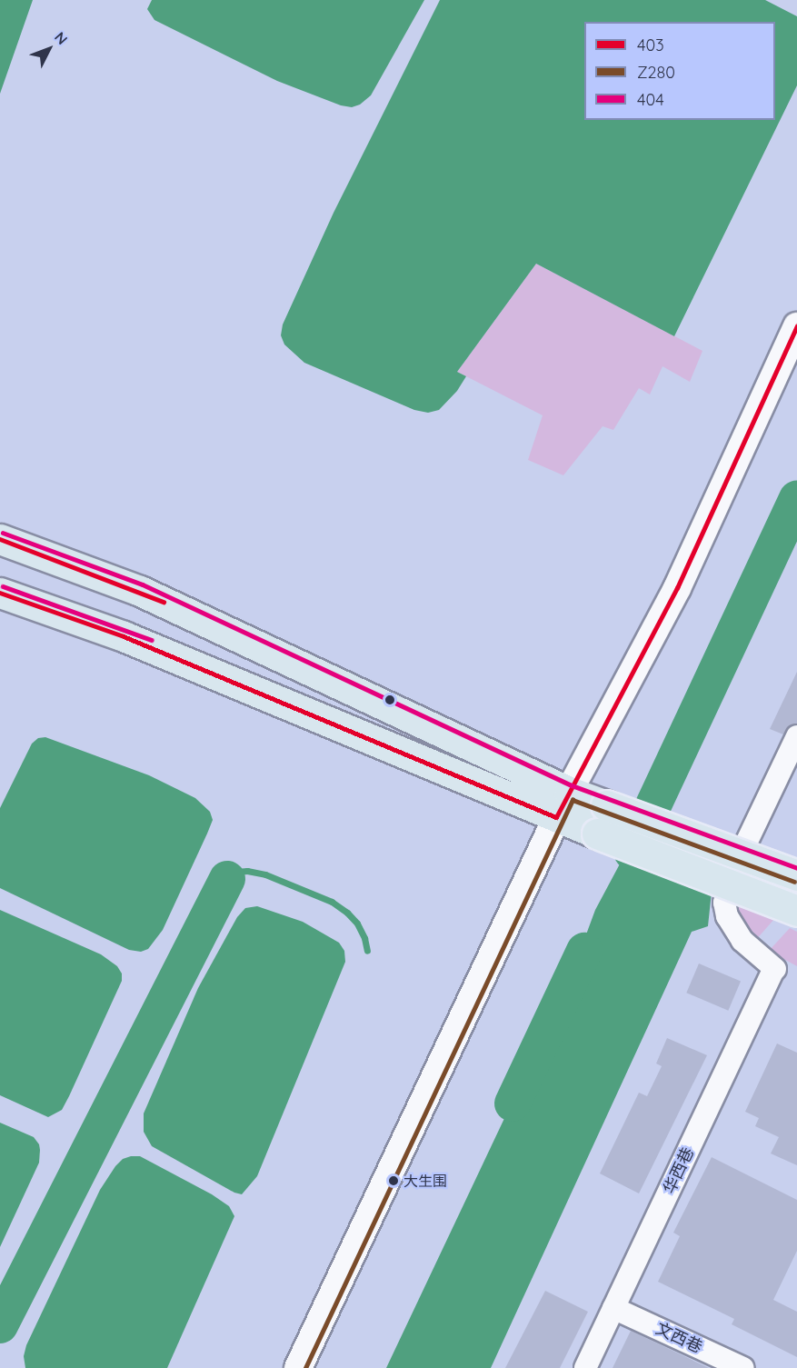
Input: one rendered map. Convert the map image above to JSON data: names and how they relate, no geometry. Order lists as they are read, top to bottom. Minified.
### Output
{"streets":{"street":["华西巷","文西巷"]},"crossings":[["华西巷","文西巷"]],"places":["大生围"],"lines":["transit line 403","transit line 404","transit line Z280"],"legend":["403","Z280","404"],"north":"top right"}
